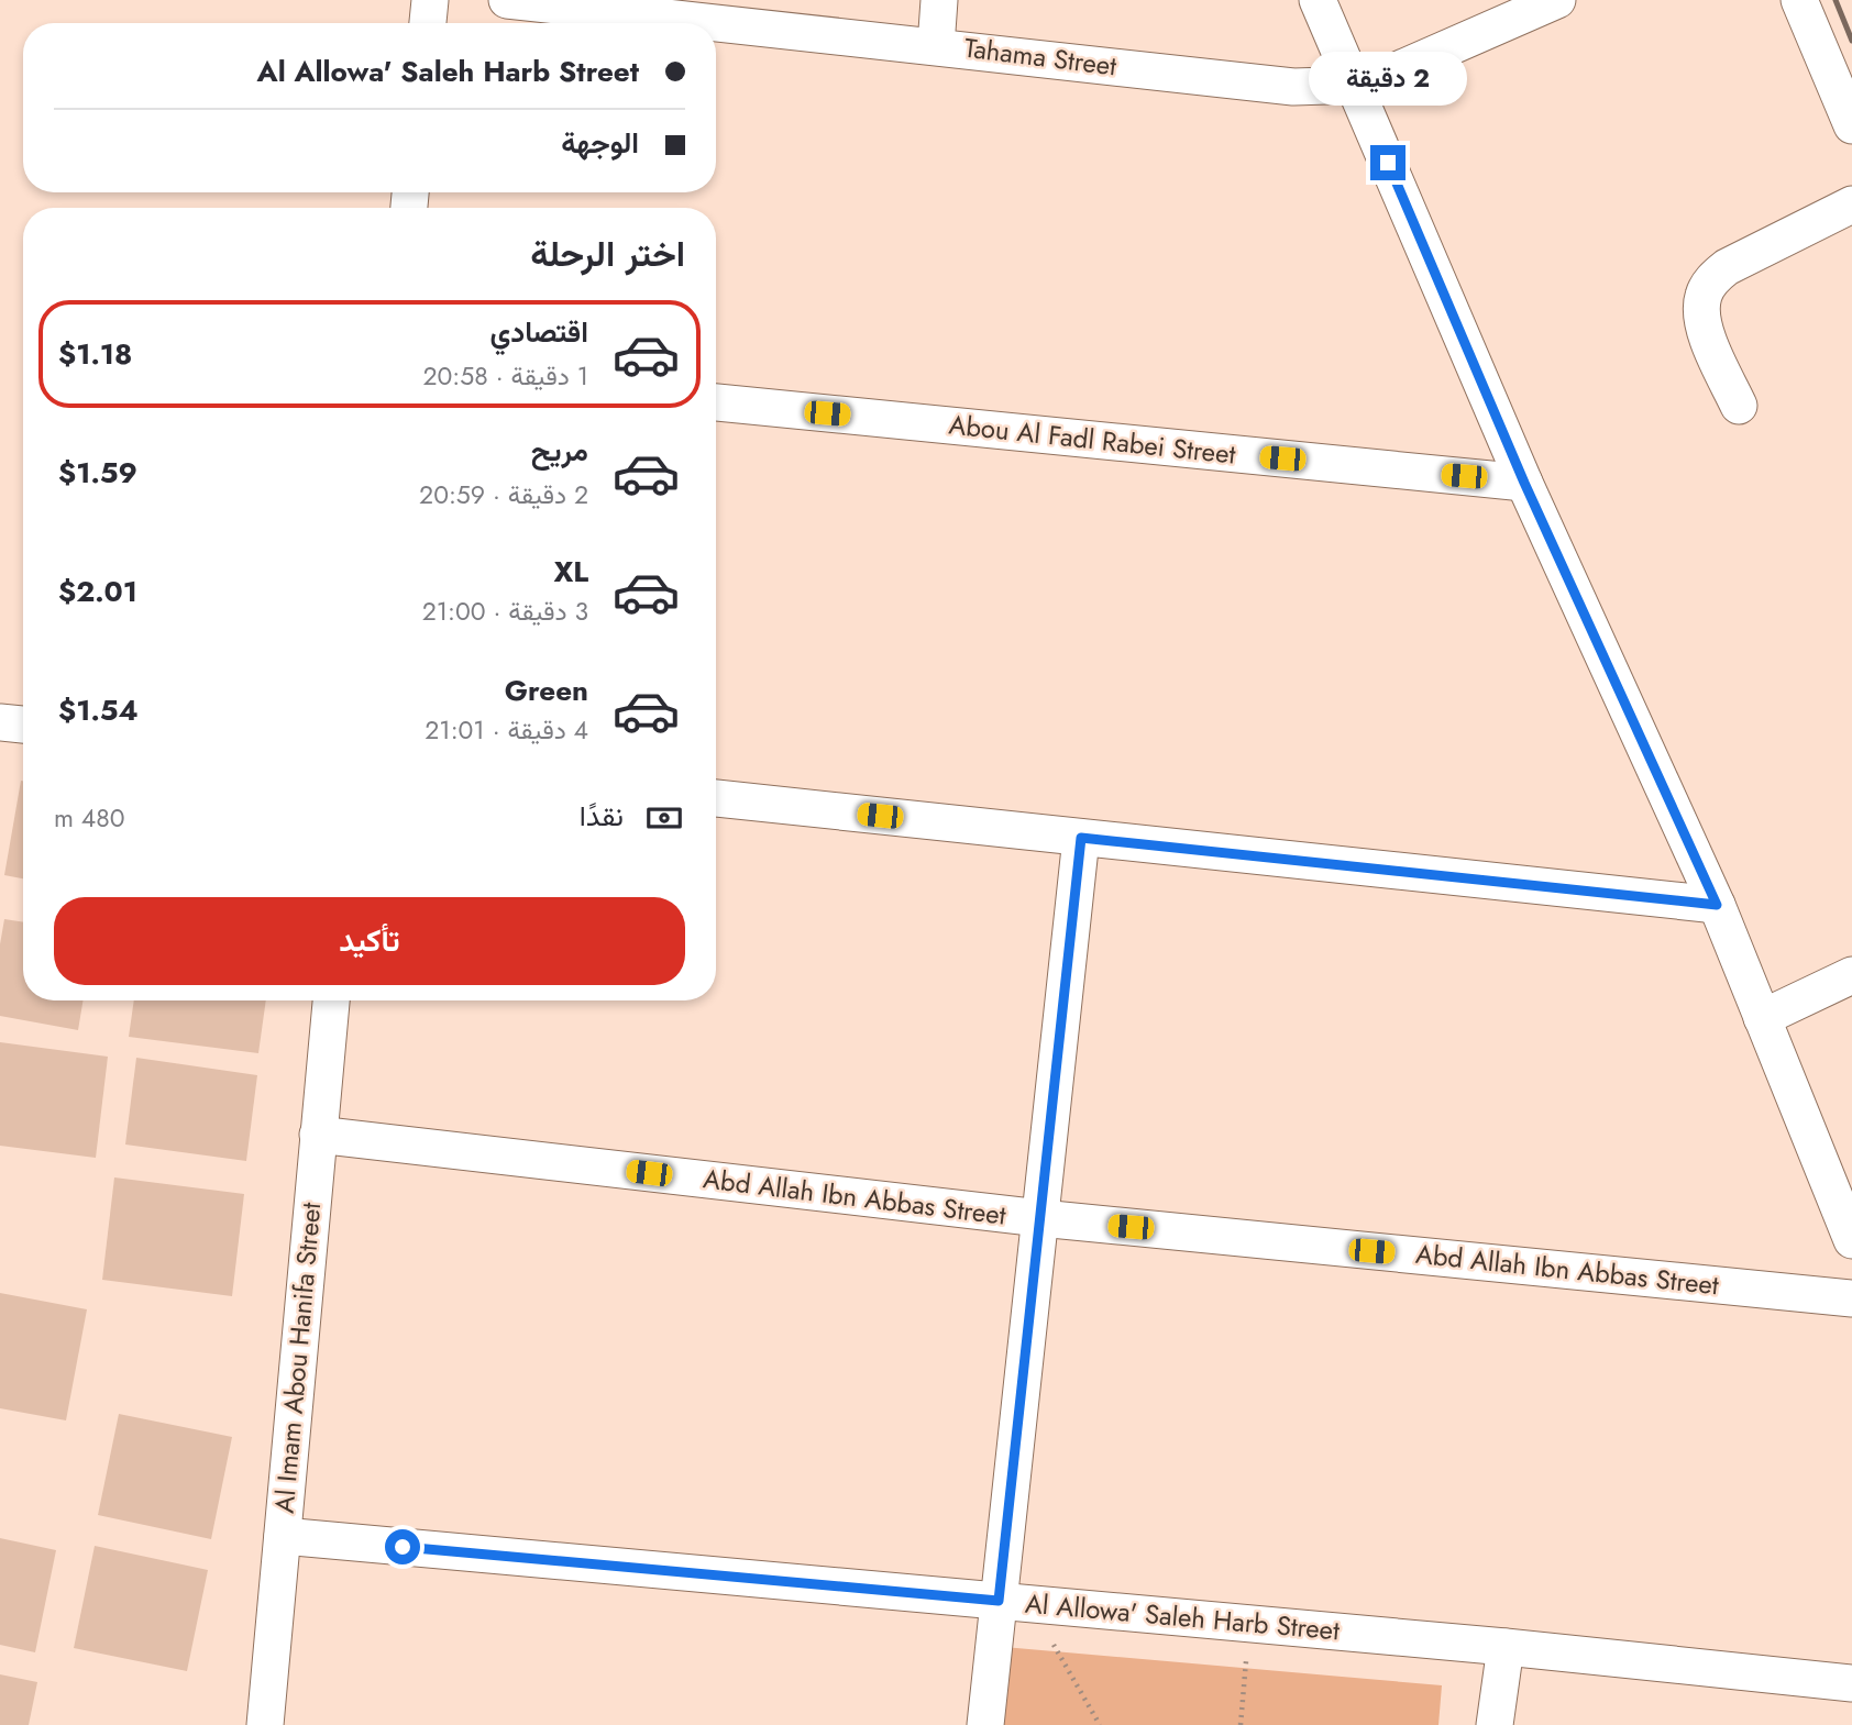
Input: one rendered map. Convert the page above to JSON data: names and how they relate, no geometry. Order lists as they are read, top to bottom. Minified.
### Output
{"streets":{"street":["Tahama Street","Abou Al Fadl Rabei Street","Abd Allah Ibn Abbas Street","Al Imam Abou Hanifa Street","Al Allowa' Saleh Harb Street"]},"crossings":[["Abd Allah Ibn Abbas Street","Al Imam Abou Hanifa Street"],["Al Imam Abou Hanifa Street","Al Allowa' Saleh Harb Street"]],"page":{"banner":["Al Allowa' Saleh Harb Street","الوجهة"],"bubble":"2 دقيقة","heading":"اختر الرحلة","list":[{"name":"اقتصادي","note":"1 دقيقة · 20:58","value":"$1.18"},{"name":"مريح","note":"2 دقيقة · 20:59","value":"$1.59"},{"name":"XL","note":"3 دقيقة · 21:00","value":"$2.01"},{"name":"Green","note":"4 دقيقة · 21:01","value":"$1.54"}],"pay":["نقدًا","480 m"],"buttons":"تأكيد"}}
